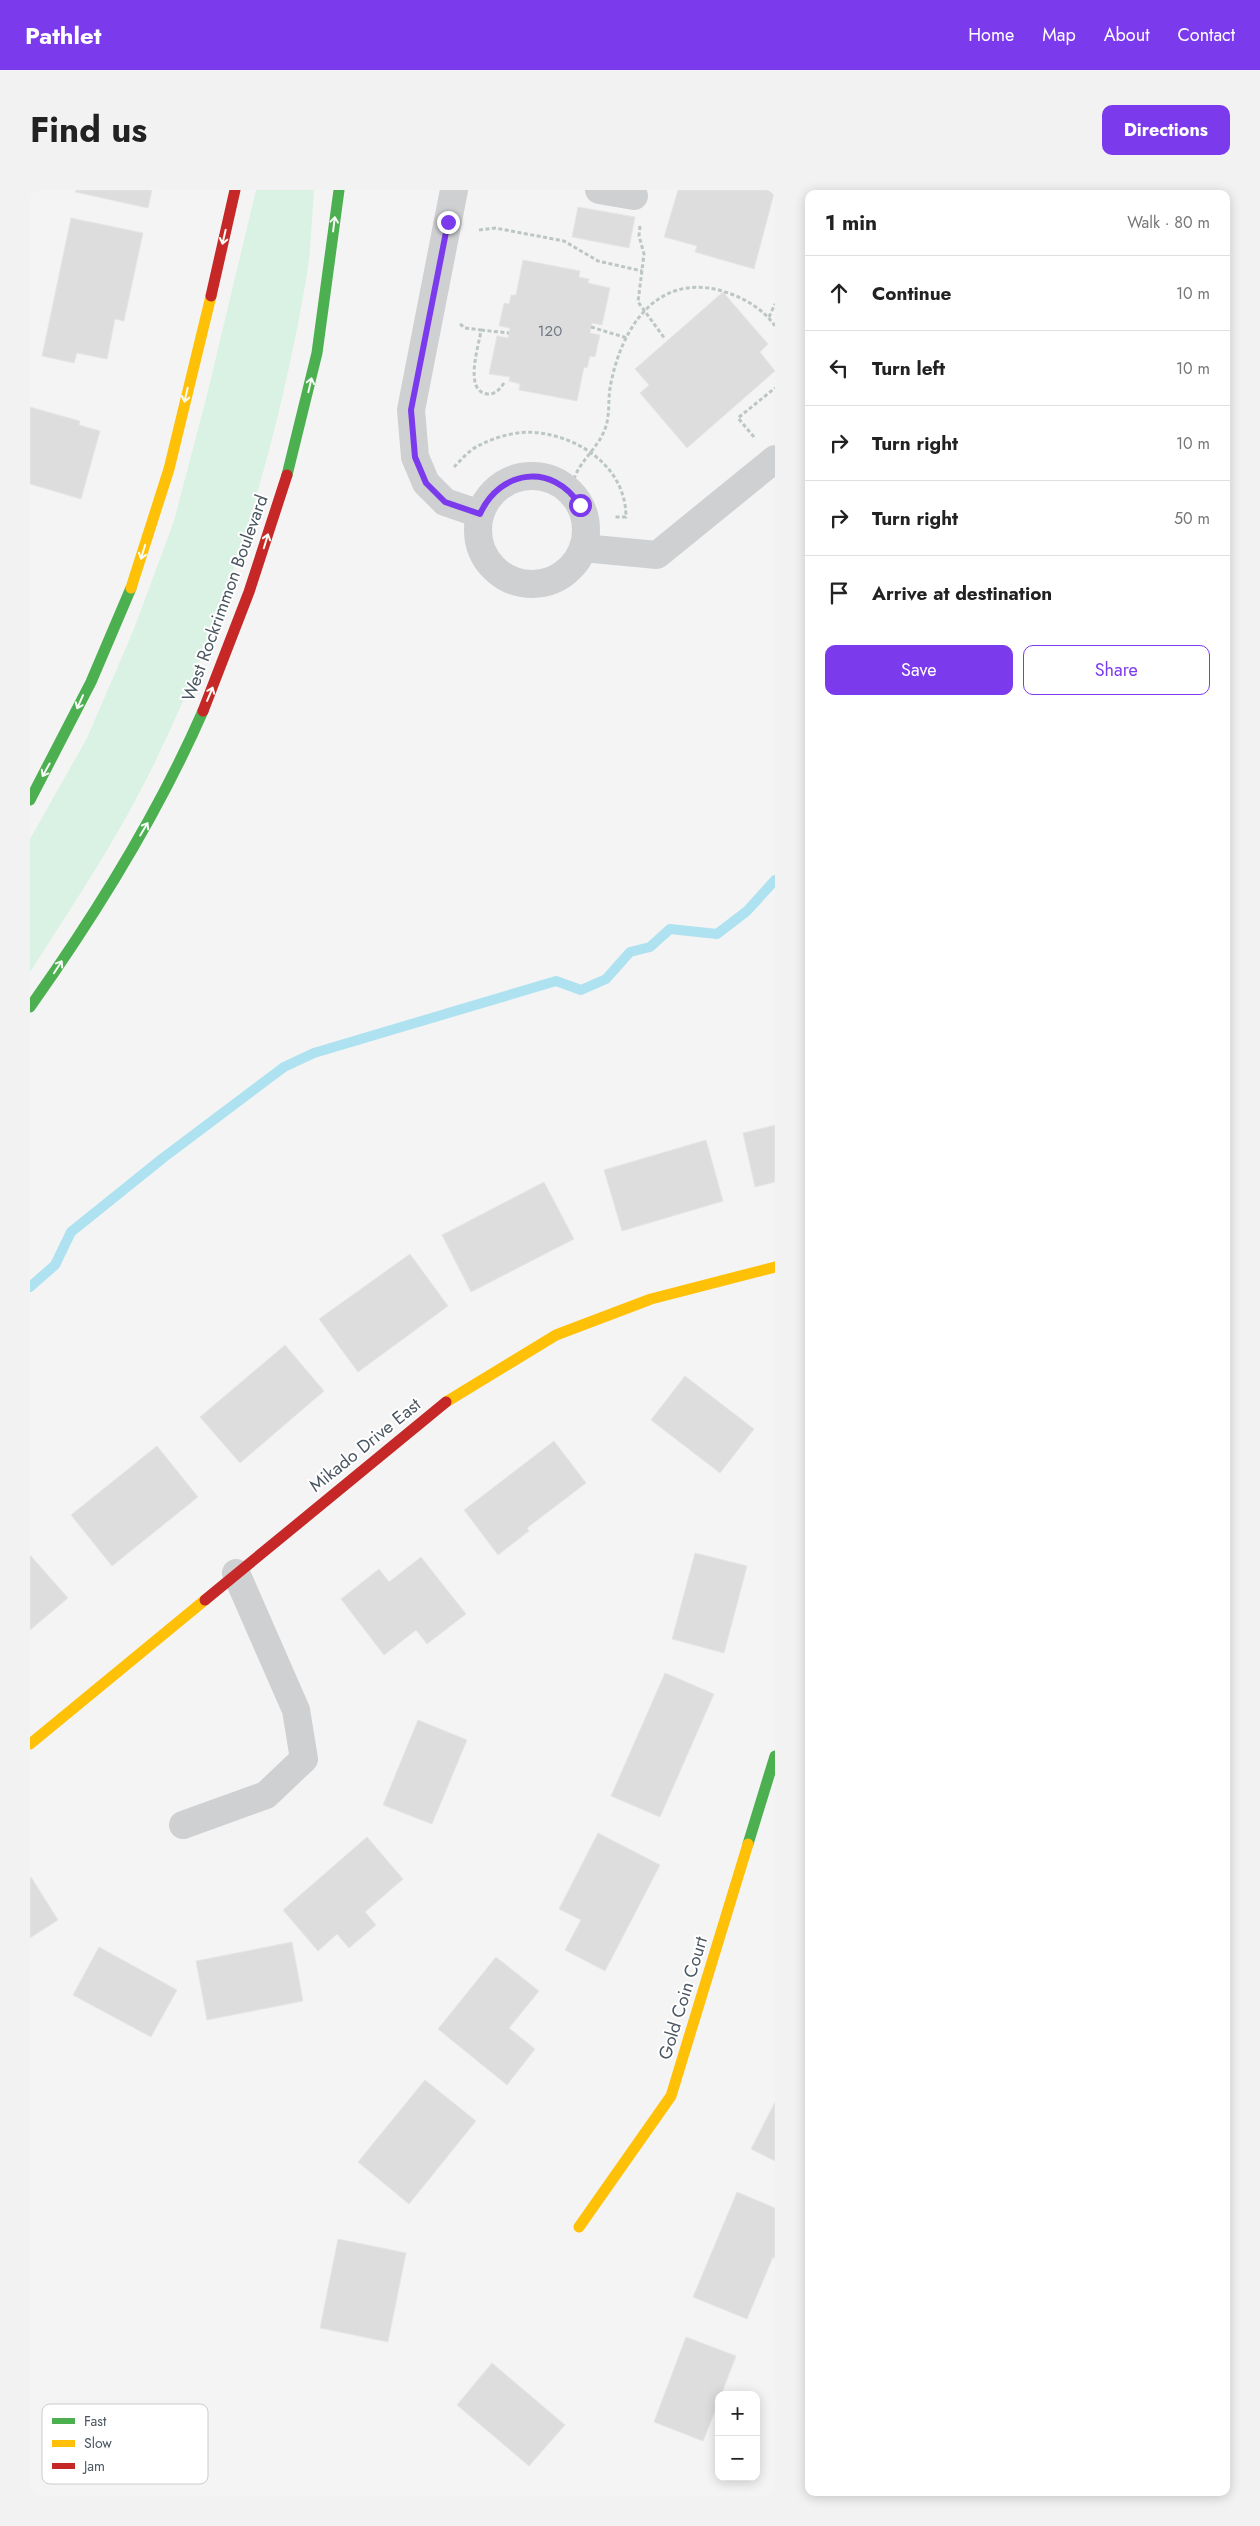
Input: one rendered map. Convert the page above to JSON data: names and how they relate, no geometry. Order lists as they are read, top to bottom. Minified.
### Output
{"streets":{"main road":["West Rockrimmon Boulevard","Mikado Drive East","Gold Coin Court"]},"one_way":["West Rockrimmon Boulevard"],"house_numbers":["120"],"legend":["Fast","Slow","Jam"],"page":{"header":"Pathlet","nav":["Home","Map","About","Contact"],"title":"Find us","buttons":["Directions",["Save","Share"]],"heading":["1 min","Walk · 80 m"],"list":[["Continue","10 m"],["Turn left","10 m"],["Turn right","10 m"],["Turn right","50 m"],"Arrive at destination"],"map_buttons":["+","−"]}}
